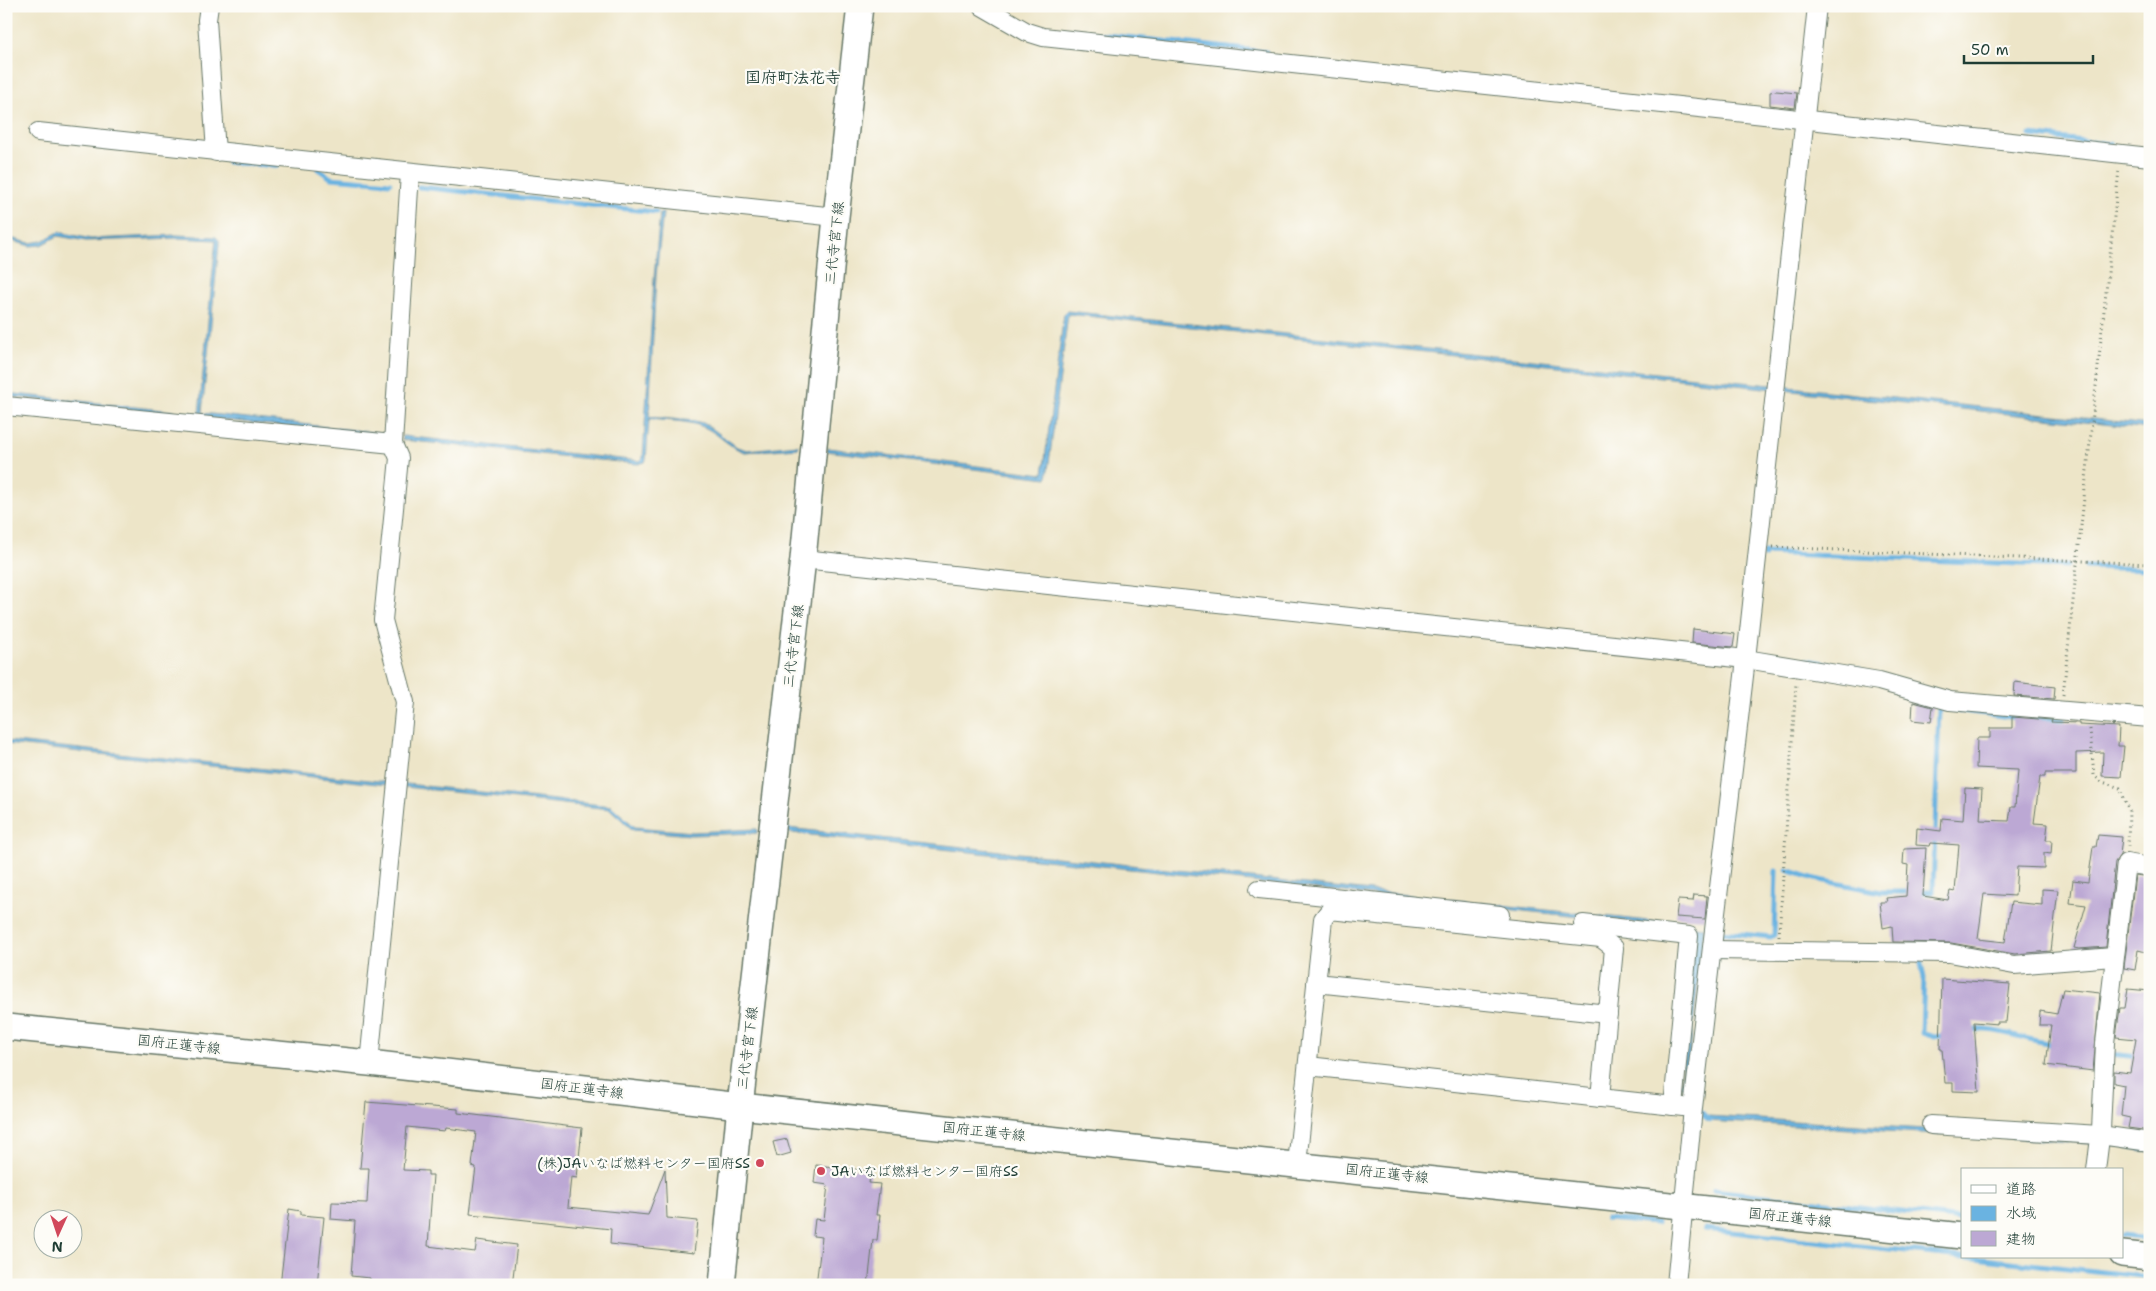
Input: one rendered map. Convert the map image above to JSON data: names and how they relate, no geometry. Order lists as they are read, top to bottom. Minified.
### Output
{"streets":{"main road":["三代寺宮下線","国府正蓮寺線"]},"crossings":[["三代寺宮下線","国府正蓮寺線"]],"districts":["国府町法花寺"],"places":["(株)JAいなば燃料センター国府SS","JAいなば燃料センター国府SS"],"legend":["道路","水域","建物"],"scale_bar":"50 m","north":"bottom"}
